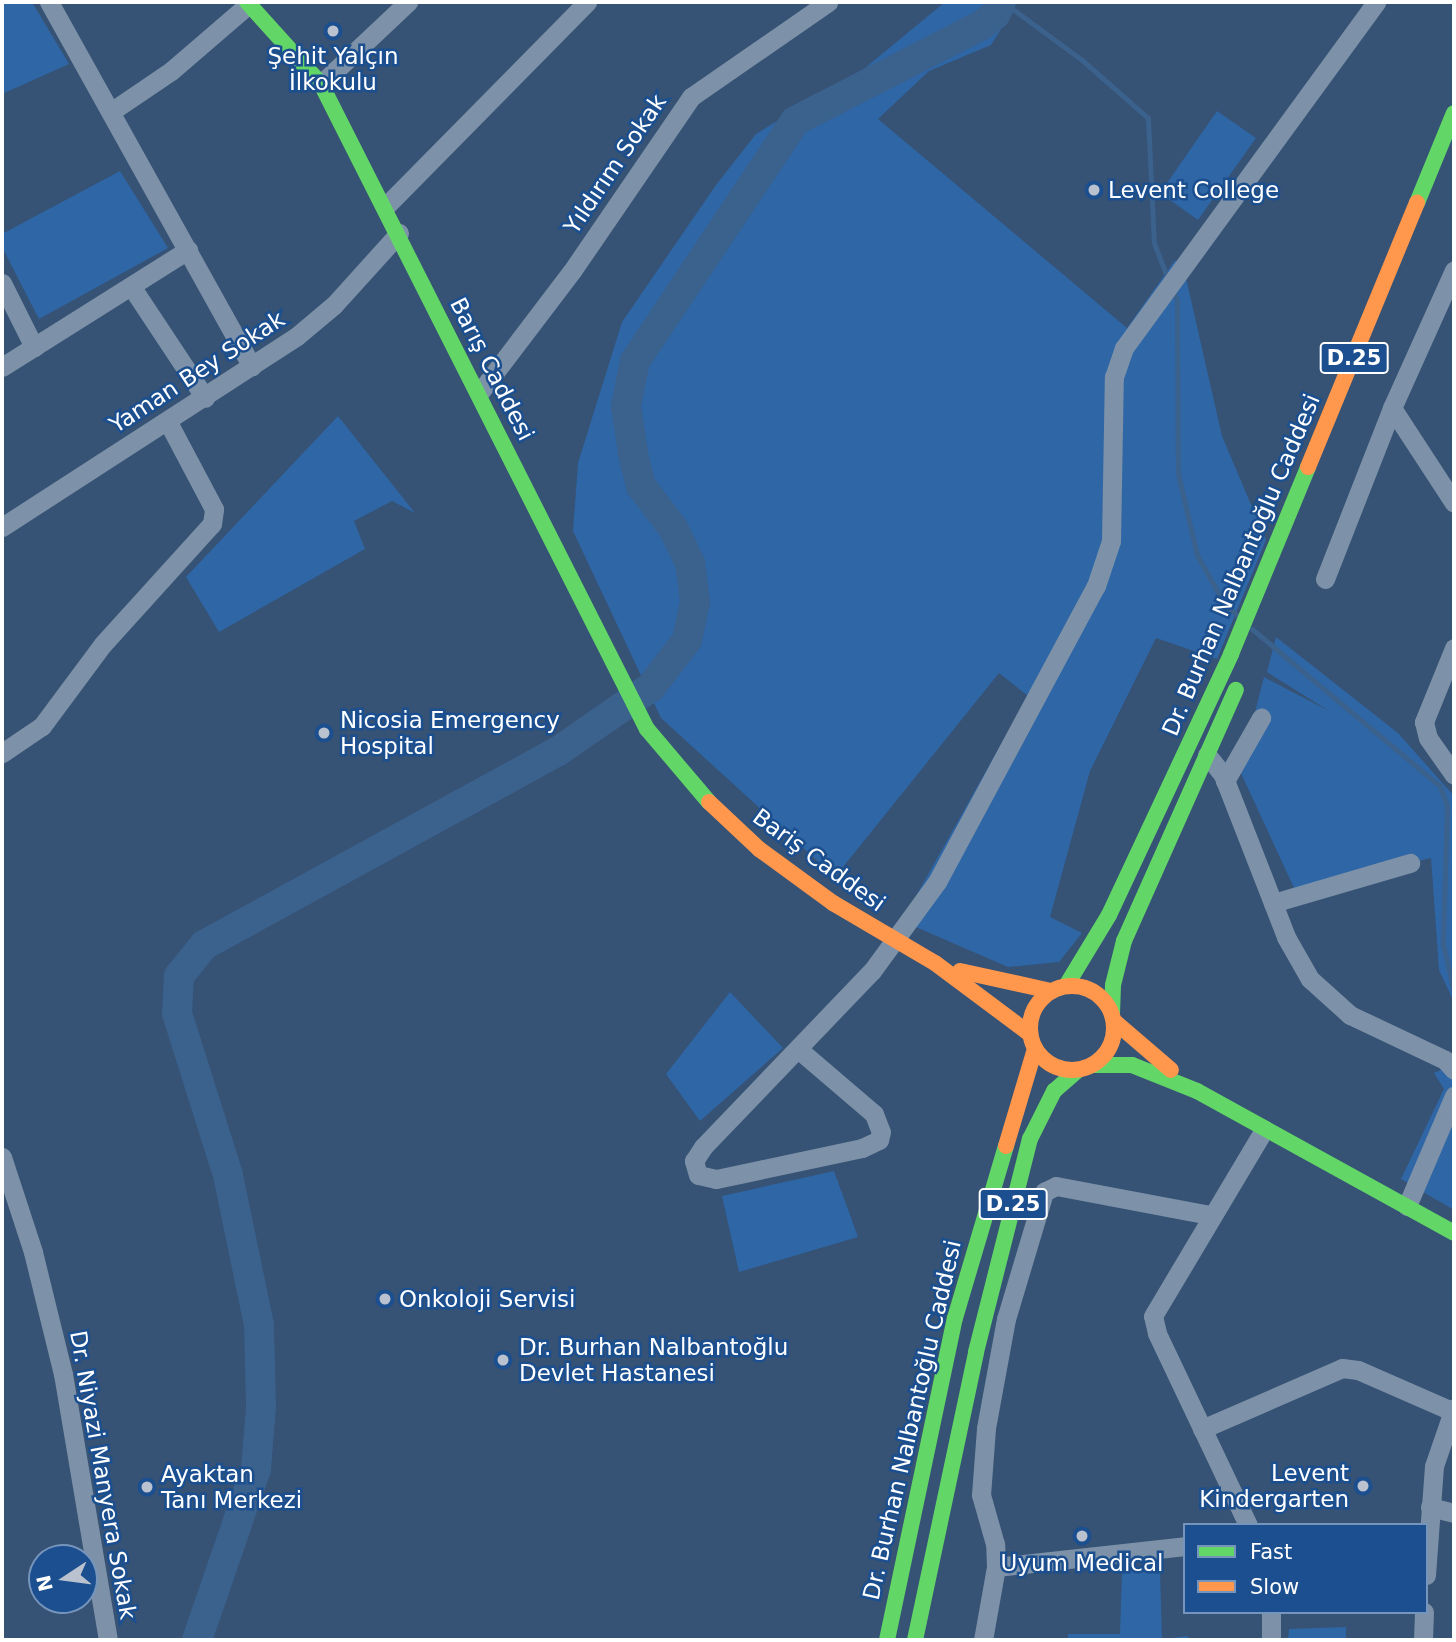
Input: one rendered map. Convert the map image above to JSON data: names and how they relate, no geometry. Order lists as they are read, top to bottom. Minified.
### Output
{"streets":{"main road":["D.25","Barış Caddesi","Dr. Burhan Nalbantoğlu Caddesi","Bariş Caddesi"],"street":["Yıldırım Sokak","Yaman Bey Sokak","Dr. Niyazi Manyera Sokak"]},"crossings":[["Yıldırım Sokak","Barış Caddesi"],["D.25","Dr. Burhan Nalbantoğlu Caddesi"],["D.25","Bariş Caddesi"],["Barış Caddesi","Yaman Bey Sokak"],["Barış Caddesi","Bariş Caddesi"],["Dr. Burhan Nalbantoğlu Caddesi","Bariş Caddesi"]],"places":["Şehit Yalçın İlkokulu","Levent College","Nicosia Emergency Hospital","Onkoloji Servisi","Dr. Burhan Nalbantoğlu Devlet Hastanesi","Levent Kindergarten","Ayaktan Tanı Merkezi","Uyum Medical"],"legend":["Fast","Slow"],"north":"left"}
